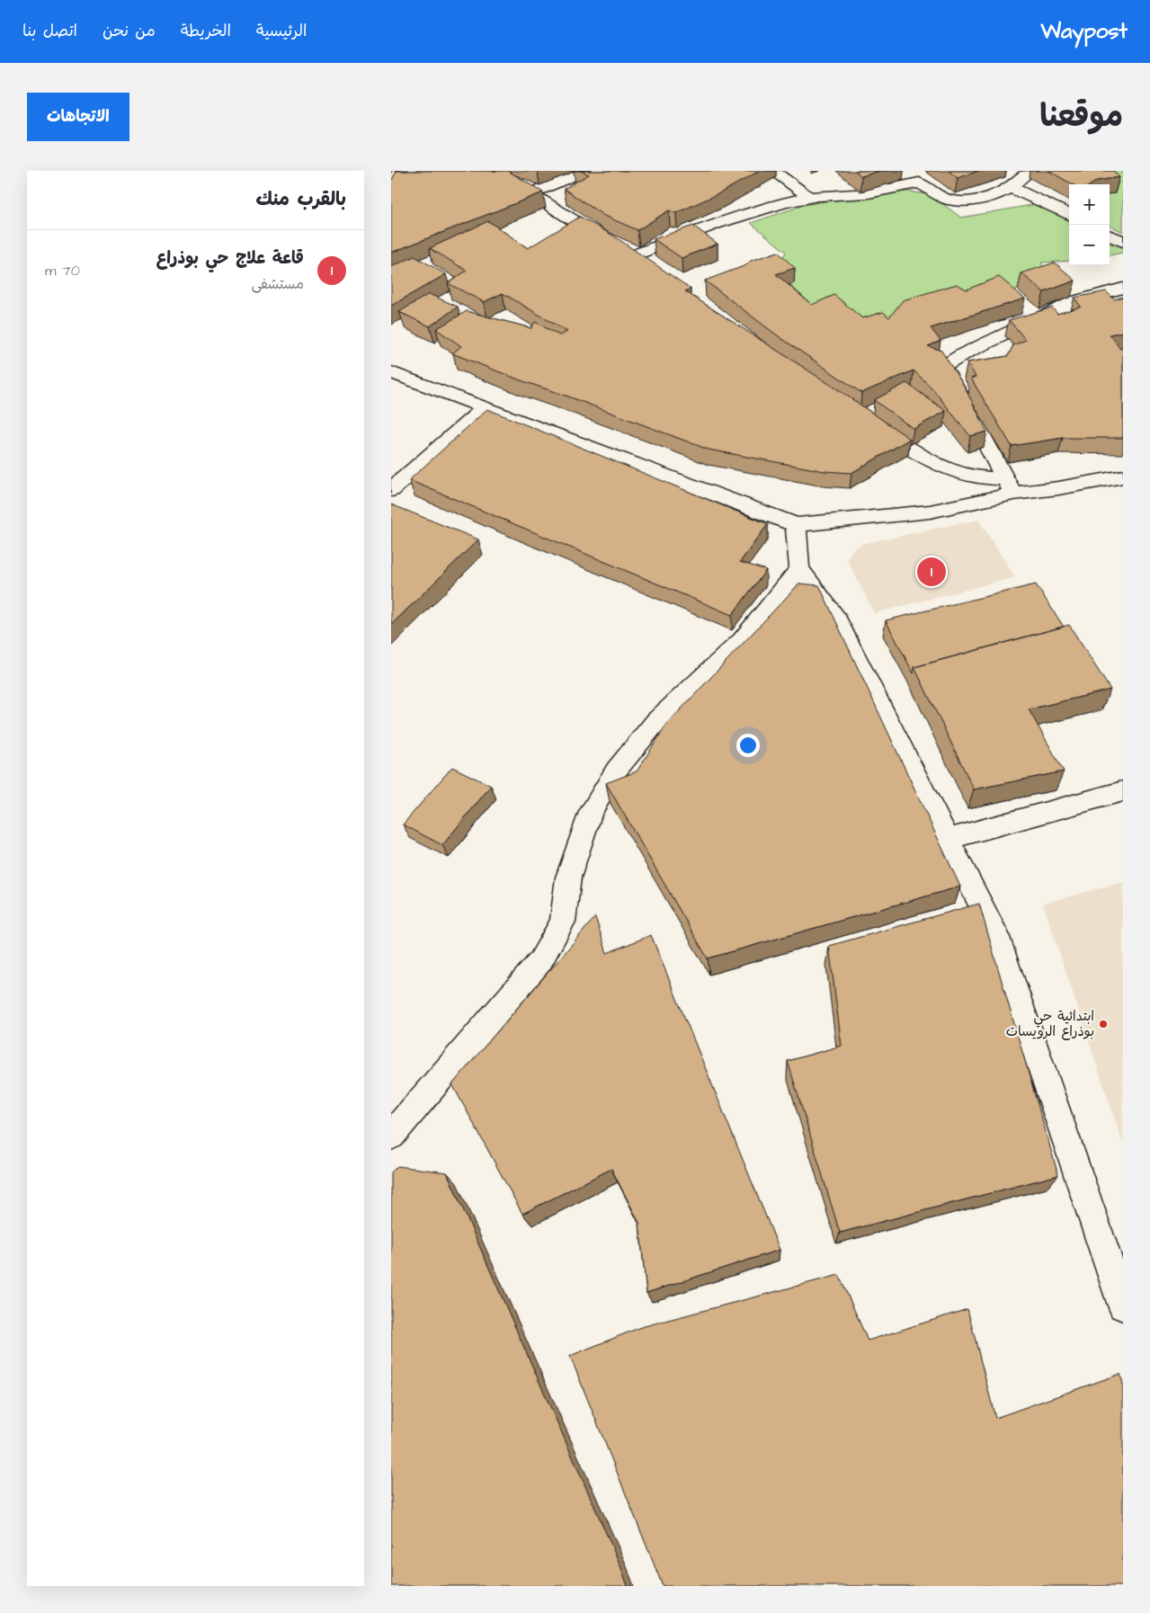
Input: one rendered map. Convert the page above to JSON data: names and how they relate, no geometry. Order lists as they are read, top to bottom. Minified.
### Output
{"places":["ابتدائية حي بوذراع الرويسات"],"page":{"header":"Waypost","nav":["الرئيسية","الخريطة","من نحن","اتصل بنا"],"title":"موقعنا","buttons":"الاتجاهات","heading":"بالقرب منك","map_buttons":["+","−"],"list":[{"mark":"1","name":"قاعة علاج حي بوذراع","note":"مستشفى","value":"70 m"}],"pins":"1"}}
